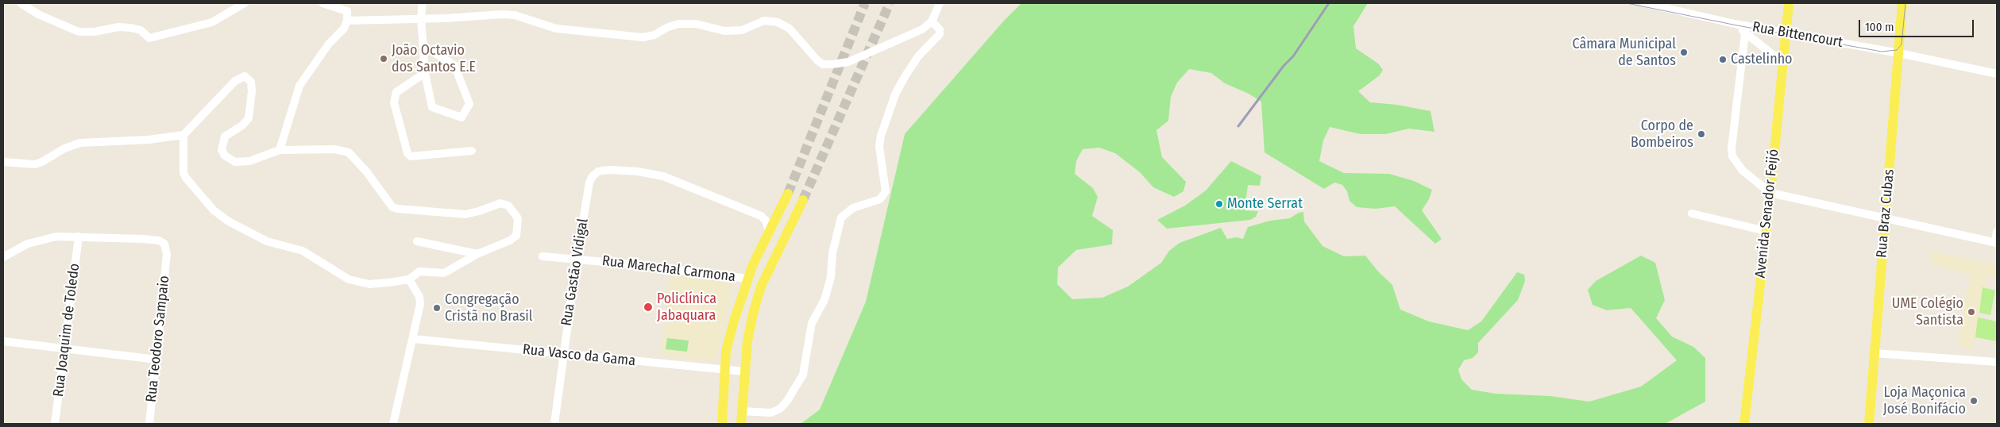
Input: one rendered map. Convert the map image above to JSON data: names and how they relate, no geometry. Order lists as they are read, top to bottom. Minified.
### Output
{"streets":{"main road":["Avenida Senador Feijó","Rua Braz Cubas"],"street":["Rua Bittencourt","Rua Marechal Carmona","Rua Gastão Vidigal","Rua Joaquim de Toledo","Rua Teodoro Sampaio","Rua Vasco da Gama"]},"crossings":[["Rua Bittencourt","Avenida Senador Feijó"],["Rua Bittencourt","Rua Braz Cubas"],["Rua Marechal Carmona","Rua Gastão Vidigal"],["Rua Gastão Vidigal","Rua Vasco da Gama"],["Rua Joaquim de Toledo","Rua Teodoro Sampaio"]],"places":["Câmara Municipal de Santos","João Octavio dos Santos E.E","Castelinho","Corpo de Bombeiros","Monte Serrat","Policlínica Jabaquara","Congregação Cristã no Brasil","UME Colégio Santista","Loja Maçonica José Bonifácio"],"scale_bar":"100 m"}
